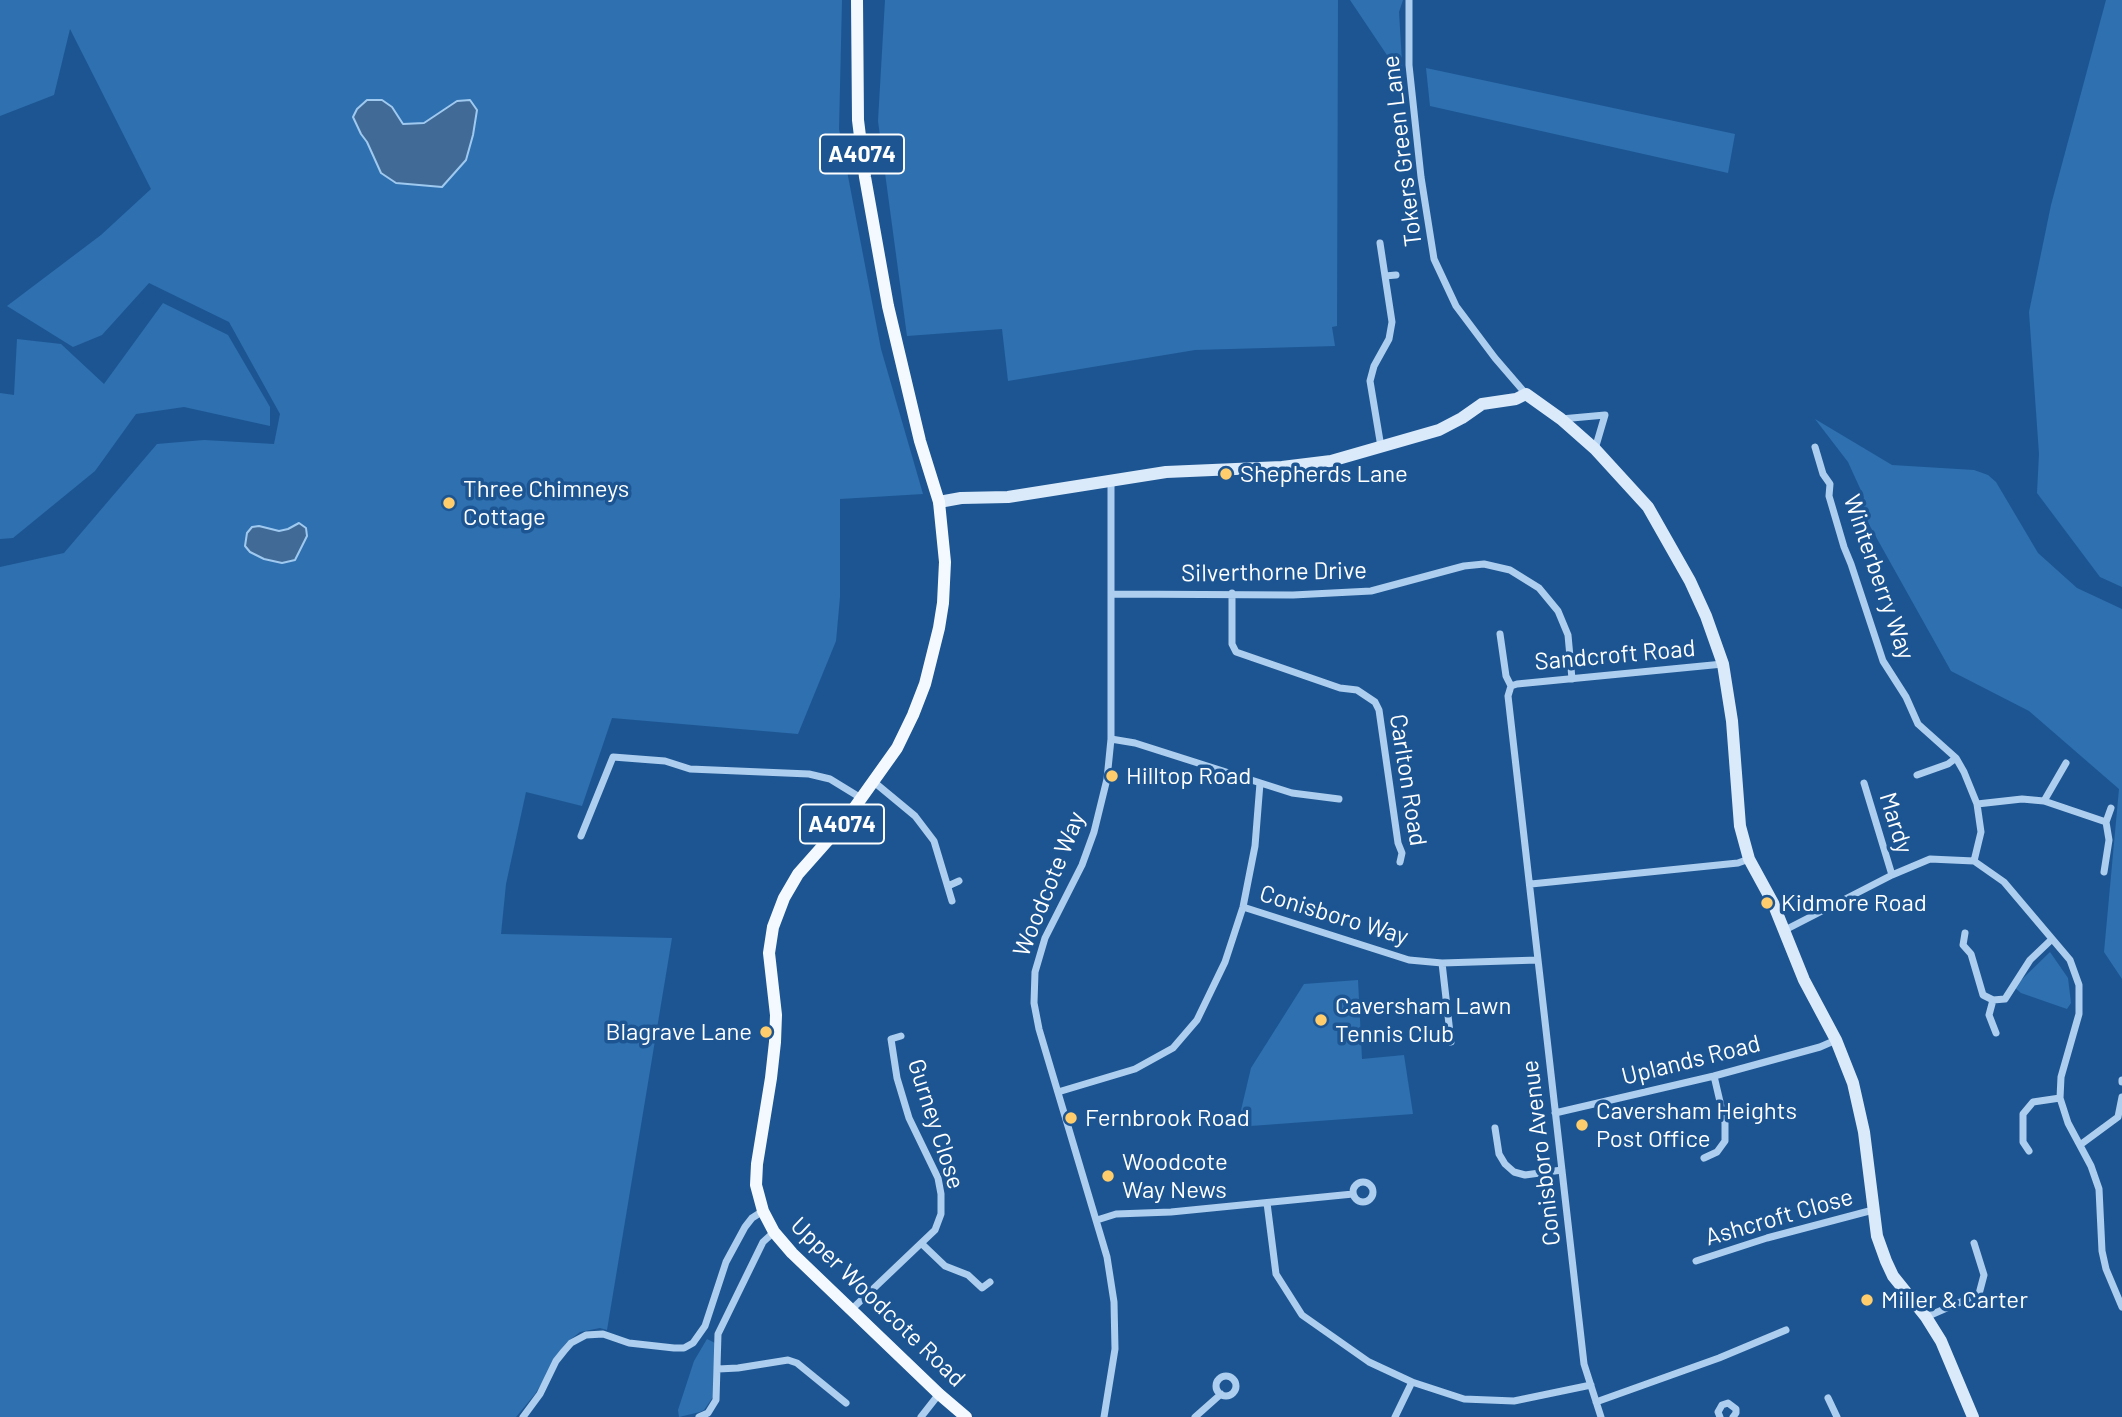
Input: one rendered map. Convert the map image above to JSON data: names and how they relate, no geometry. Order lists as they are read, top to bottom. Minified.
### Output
{"streets":{"main road":["A4074","Upper Woodcote Road"],"street":["Tokers Green Lane","Silverthorne Drive","Winterberry Way","Sandcroft Road","Carlton Road","Mardy","Woodcote Way","Conisboro Way","Uplands Road","Gurney Close","Conisboro Avenue","Ashcroft Close"]},"crossings":[["Silverthorne Drive","Sandcroft Road"],["Silverthorne Drive","Carlton Road"],["Silverthorne Drive","Woodcote Way"],["Sandcroft Road","Conisboro Avenue"],["Conisboro Way","Conisboro Avenue"],["Uplands Road","Conisboro Avenue"],["Gurney Close","Upper Woodcote Road"]],"places":["Shepherds Lane","Three Chimneys Cottage","Hilltop Road","Kidmore Road","Caversham Lawn Tennis Club","Blagrave Lane","Fernbrook Road","Caversham Heights Post Office","Woodcote Way News","Miller & Carter"]}
